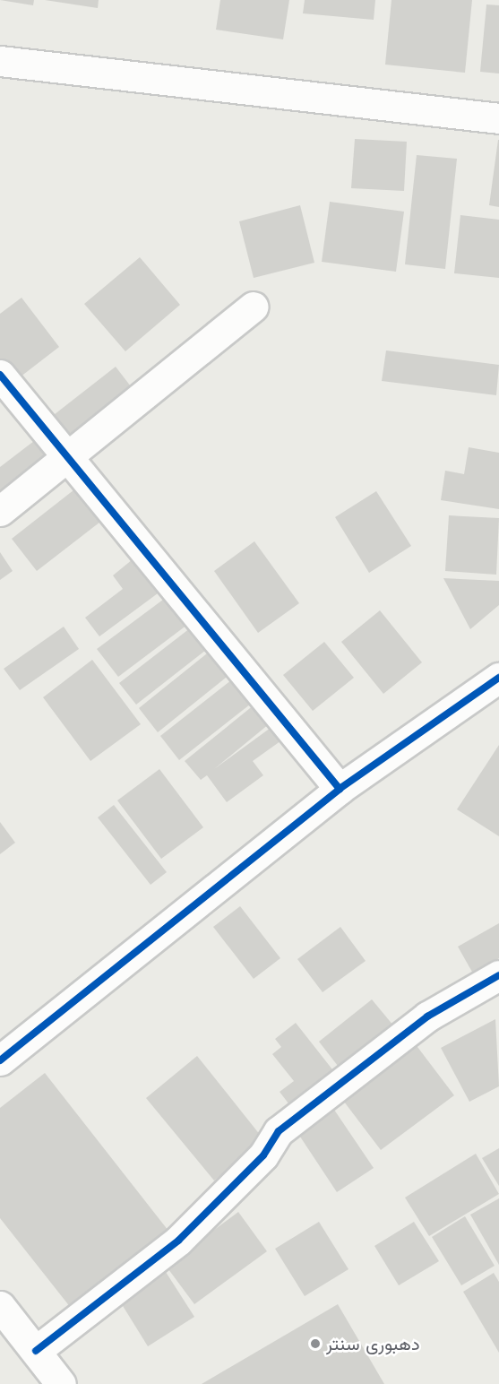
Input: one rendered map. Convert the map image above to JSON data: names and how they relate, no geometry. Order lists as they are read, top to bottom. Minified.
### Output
{"places":["دهبوری سنتر"]}
